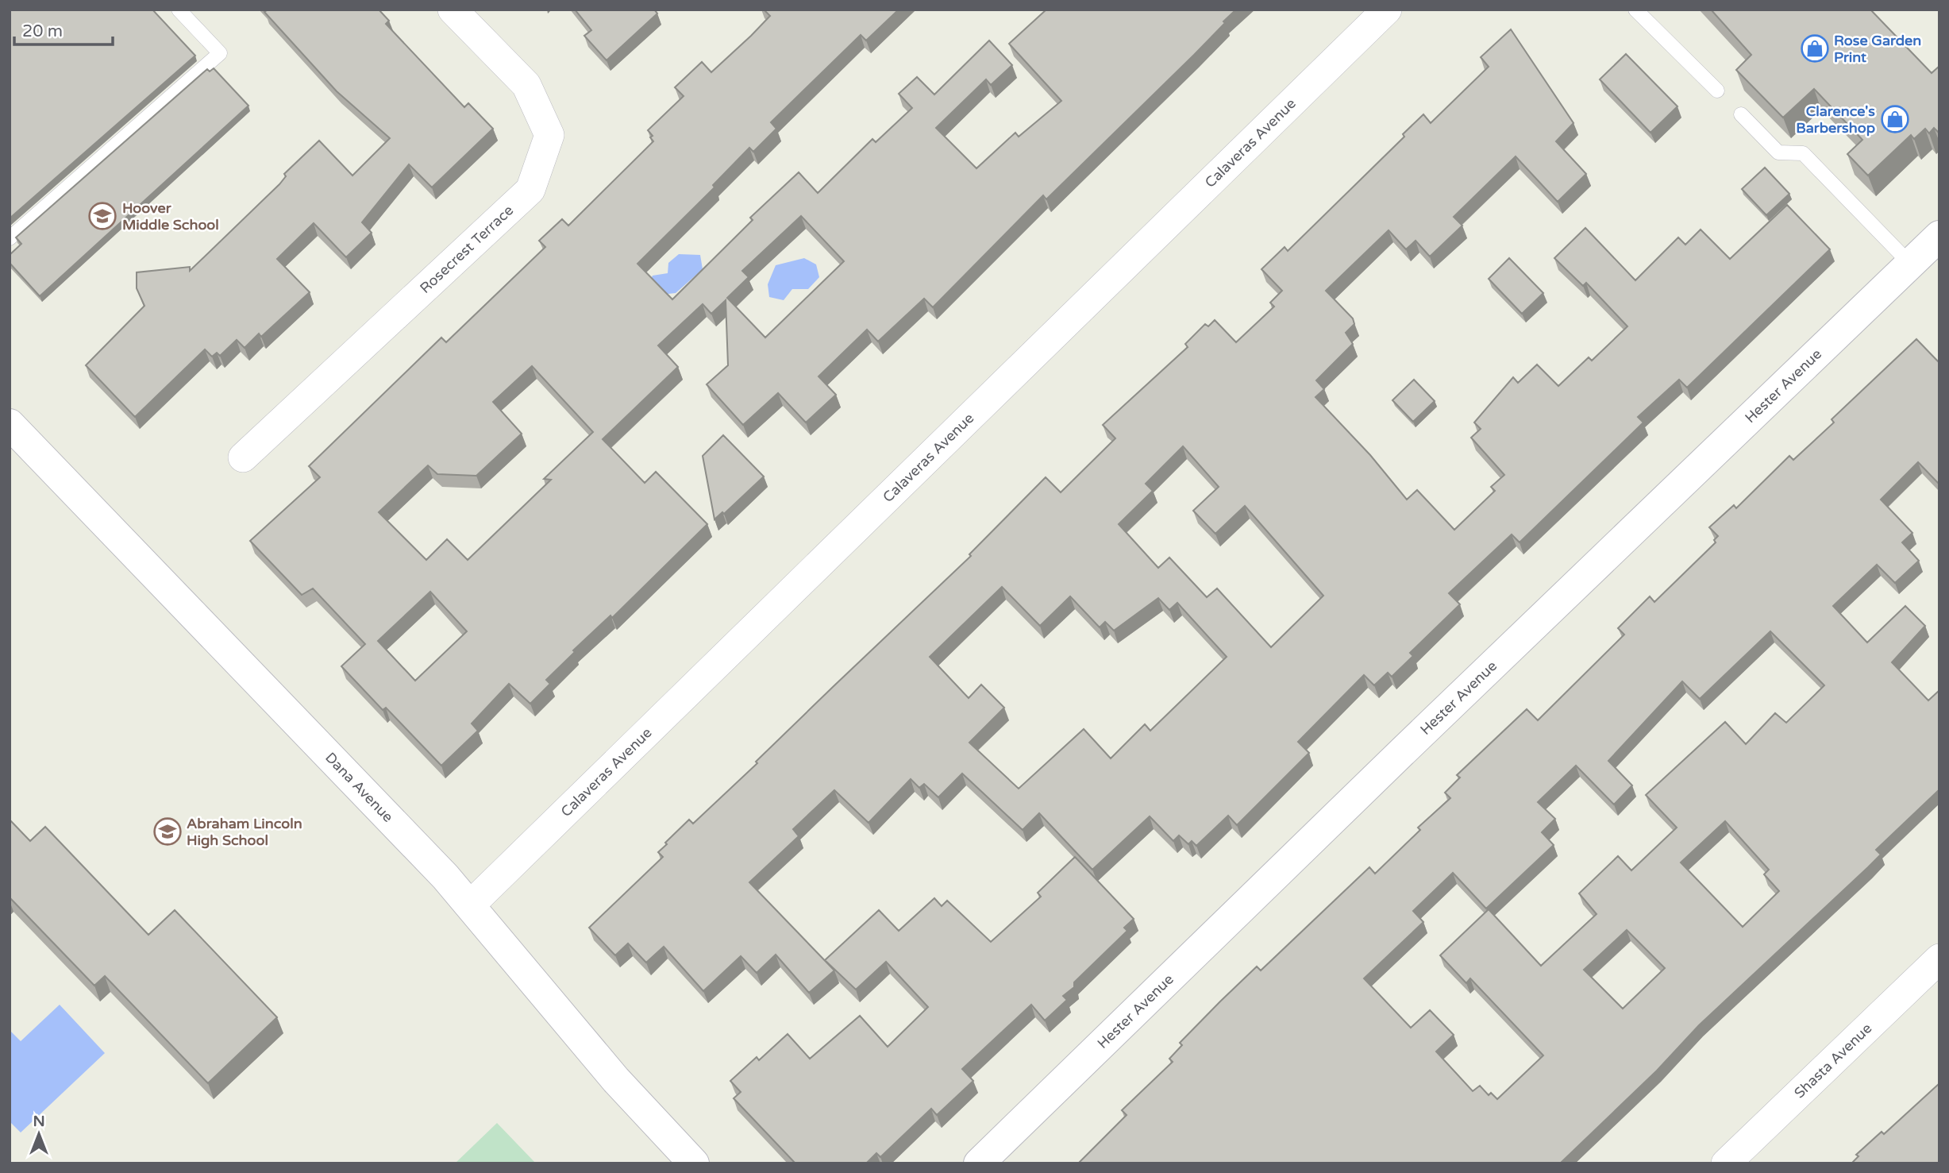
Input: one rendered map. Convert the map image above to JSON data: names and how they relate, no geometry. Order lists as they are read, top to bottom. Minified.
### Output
{"streets":{"street":["Calaveras Avenue","Rosecrest Terrace","Hester Avenue","Dana Avenue","Shasta Avenue"]},"crossings":[["Calaveras Avenue","Dana Avenue"]],"places":{"shop":["Rose Garden Print","Clarence's Barbershop"],"school or university":["Hoover Middle School","Abraham Lincoln High School"]},"scale_bar":"20 m","north":"top"}
